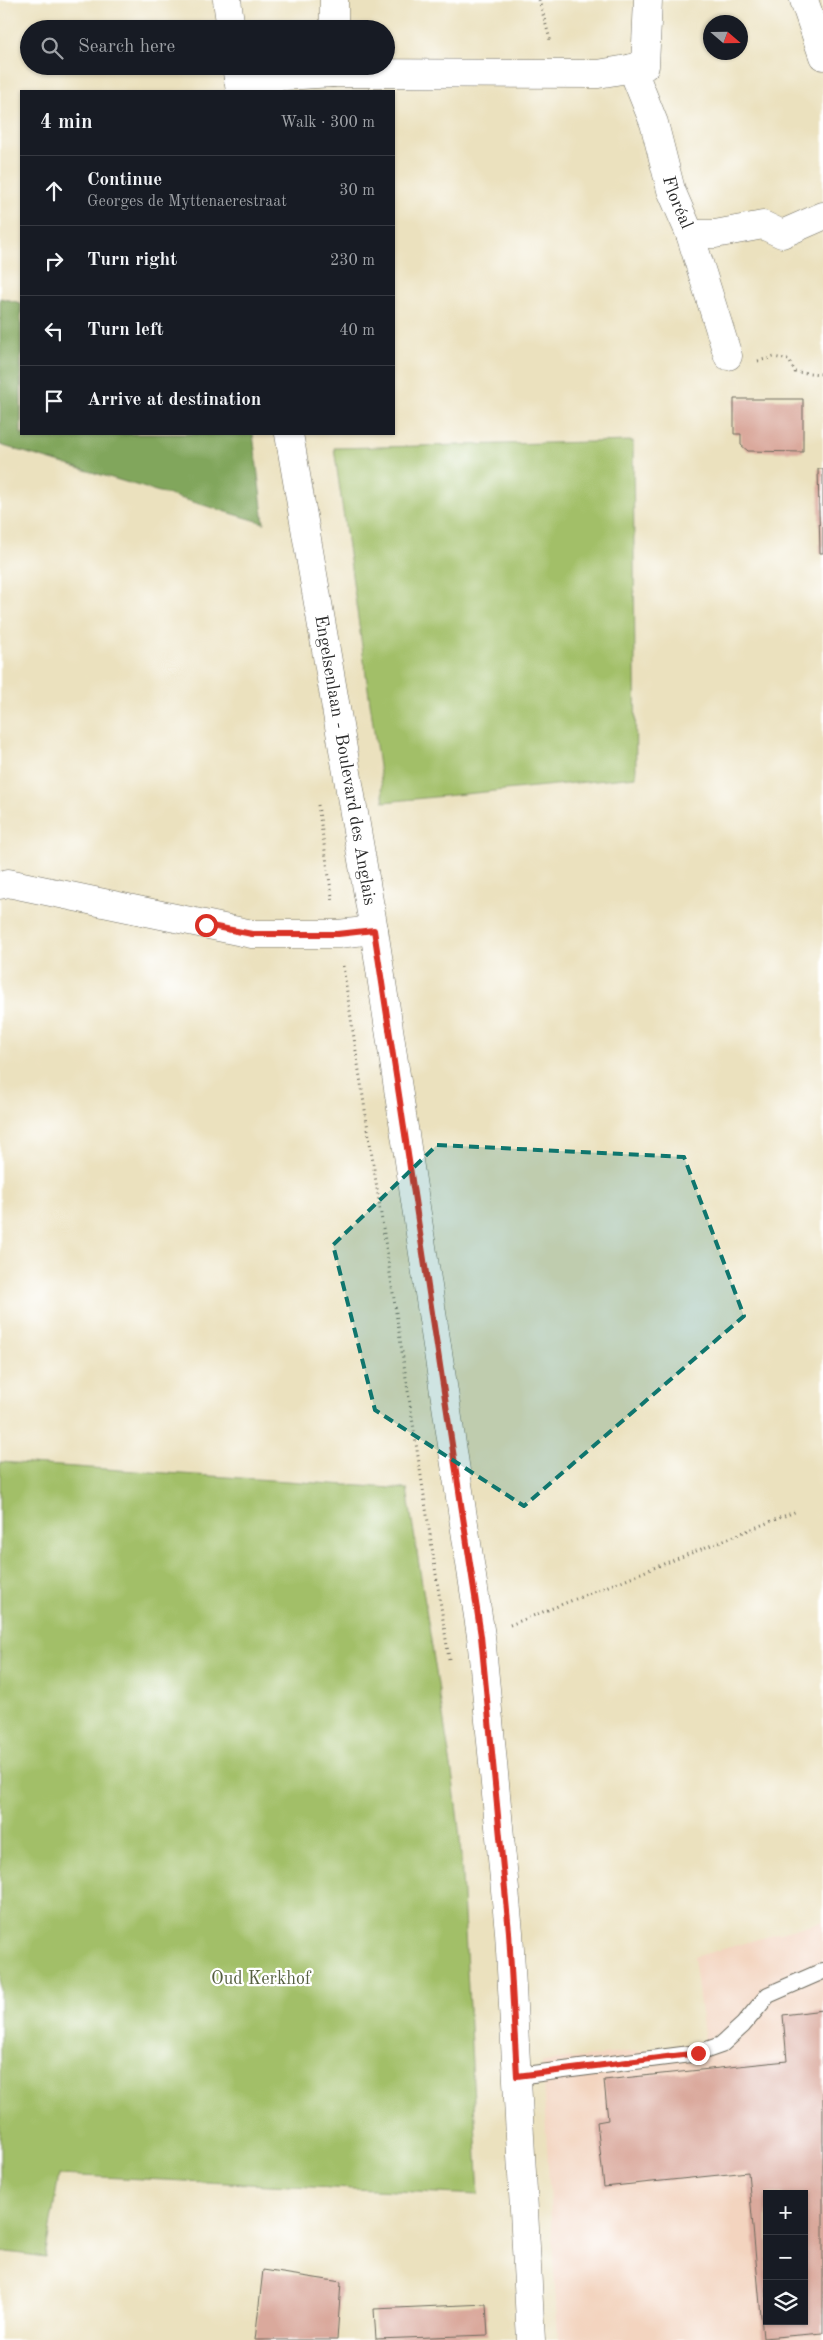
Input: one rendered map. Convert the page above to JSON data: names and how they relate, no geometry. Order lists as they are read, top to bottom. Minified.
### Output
{"streets":{"main road":["Floréal","Engelsenlaan - Boulevard des Anglais"]},"parks":["Oud Kerkhof"],"north":"right","page":{"search":"Search here","heading":["4 min","Walk · 300 m"],"list":[["Continue","Georges de Myttenaerestraat","30 m"],["Turn right","230 m"],["Turn left","40 m"],"Arrive at destination"],"map_buttons":["+","−"]}}
